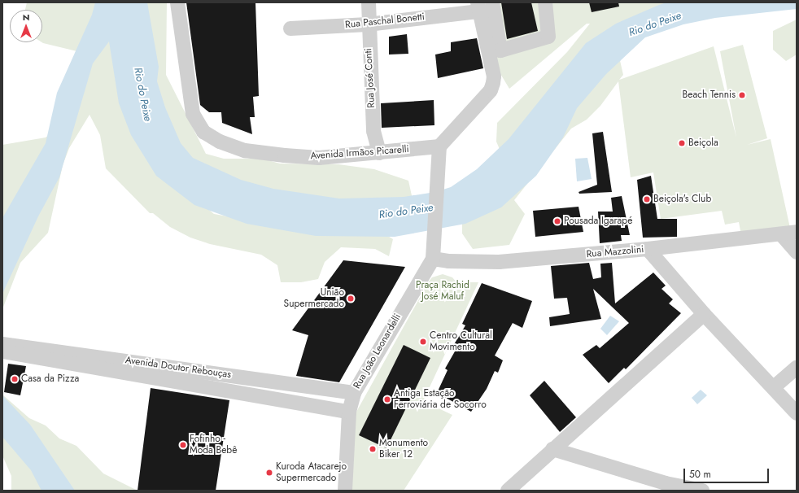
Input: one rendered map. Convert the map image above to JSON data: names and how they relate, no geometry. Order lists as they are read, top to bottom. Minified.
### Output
{"streets":{"street":["Rua Paschal Bonetti","Rua José Conti","Avenida Irmãos Picarelli","Rua Mazzolini","Rua João Leonardelli","Avenida Doutor Rebouças"]},"crossings":[["Rua Paschal Bonetti","Rua José Conti"],["Rua José Conti","Avenida Irmãos Picarelli"],["Rua Mazzolini","Rua João Leonardelli"],["Rua João Leonardelli","Avenida Doutor Rebouças"]],"water":["Rio do Peixe"],"parks":["Praça Rachid José Maluf"],"places":["Beach Tennis","Beiçola","Beiçola's Club","Pousada Igarapé","União Supermercado","Centro Cultural Movimento","Casa da Pizza","Antiga Estação Ferroviária de Socorro","Fofinho - Moda Bebê","Monumento Biker 12","Kuroda Atacarejo Supermercado"],"scale_bar":"50 m","north":"top"}
